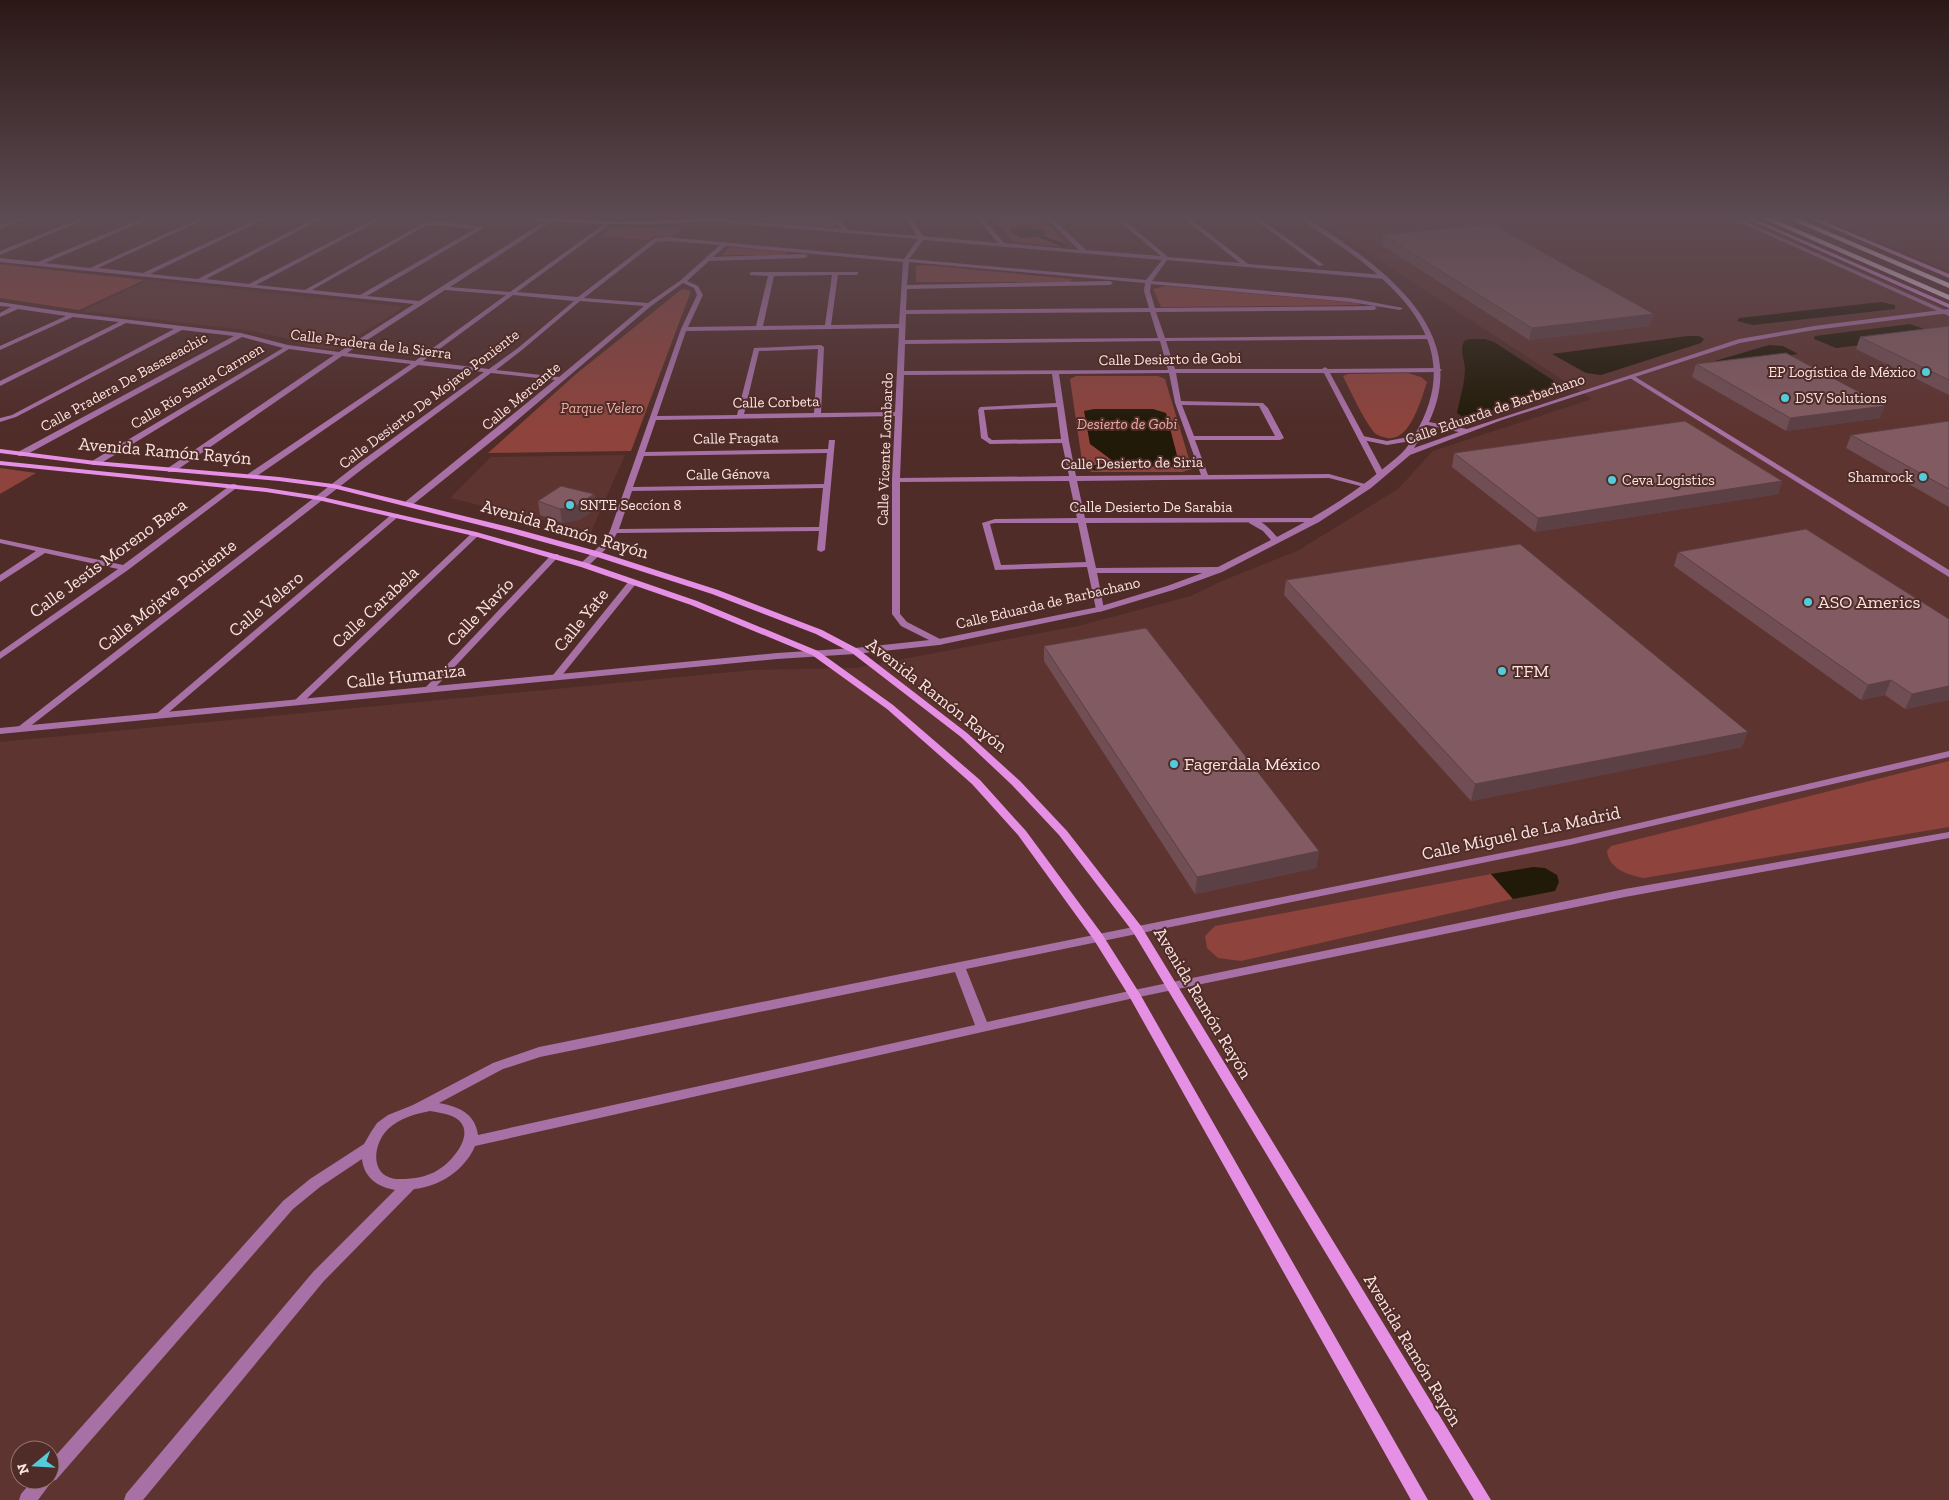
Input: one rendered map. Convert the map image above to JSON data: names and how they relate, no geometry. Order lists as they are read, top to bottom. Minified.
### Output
{"streets":{"main road":["Avenida Ramón Rayón"],"street":["Calle Pradera de la Sierra","Calle Desierto de Gobi","Calle Pradera De Basaseachic","Calle Río Santa Carmen","Calle Mercante","Calle Desierto De Mojave Poniente","Calle Corbeta","Calle Eduarda de Barbachano","Calle Fragata","Calle Vicente Lombardo","Calle Desierto de Siria","Calle Génova","Calle Desierto De Sarabia","Calle Jesús Moreno Baca","Calle Mojave Poniente","Calle Velero","Calle Carabela","Calle Navío","Calle Yate","Calle Humariza","Calle Miguel de La Madrid"]},"crossings":[["Calle Pradera de la Sierra","Calle Pradera De Basaseachic"],["Calle Pradera de la Sierra","Calle Río Santa Carmen"],["Calle Pradera de la Sierra","Calle Mercante"],["Calle Pradera de la Sierra","Calle Desierto De Mojave Poniente"],["Calle Desierto de Gobi","Calle Vicente Lombardo"],["Calle Desierto de Gobi","Calle Desierto de Siria"],["Calle Pradera De Basaseachic","Avenida Ramón Rayón"],["Calle Río Santa Carmen","Avenida Ramón Rayón"],["Calle Mercante","Avenida Ramón Rayón"],["Calle Desierto De Mojave Poniente","Avenida Ramón Rayón"],["Calle Desierto De Mojave Poniente","Calle Mojave Poniente"],["Calle Corbeta","Calle Vicente Lombardo"],["Calle Eduarda de Barbachano","Calle Vicente Lombardo"],["Calle Eduarda de Barbachano","Avenida Ramón Rayón"],["Calle Eduarda de Barbachano","Calle Desierto de Siria"],["Calle Eduarda de Barbachano","Calle Desierto De Sarabia"],["Calle Eduarda de Barbachano","Calle Humariza"],["Calle Vicente Lombardo","Calle Desierto de Siria"],["Avenida Ramón Rayón","Calle Jesús Moreno Baca"],["Avenida Ramón Rayón","Calle Mojave Poniente"],["Avenida Ramón Rayón","Calle Velero"],["Avenida Ramón Rayón","Calle Carabela"],["Avenida Ramón Rayón","Calle Navío"],["Avenida Ramón Rayón","Calle Yate"],["Avenida Ramón Rayón","Calle Humariza"],["Avenida Ramón Rayón","Calle Miguel de La Madrid"],["Calle Desierto de Siria","Calle Desierto De Sarabia"],["Calle Mojave Poniente","Calle Humariza"],["Calle Velero","Calle Humariza"],["Calle Carabela","Calle Humariza"],["Calle Navío","Calle Humariza"],["Calle Yate","Calle Humariza"]],"parks":["Parque Velero","Desierto de Gobi"],"places":["EP Logística de México","DSV Solutions","Shamrock","Ceva Logistics","SNTE Seccíon 8","ASO Americs","TFM","Fagerdala México"],"north":"left"}
